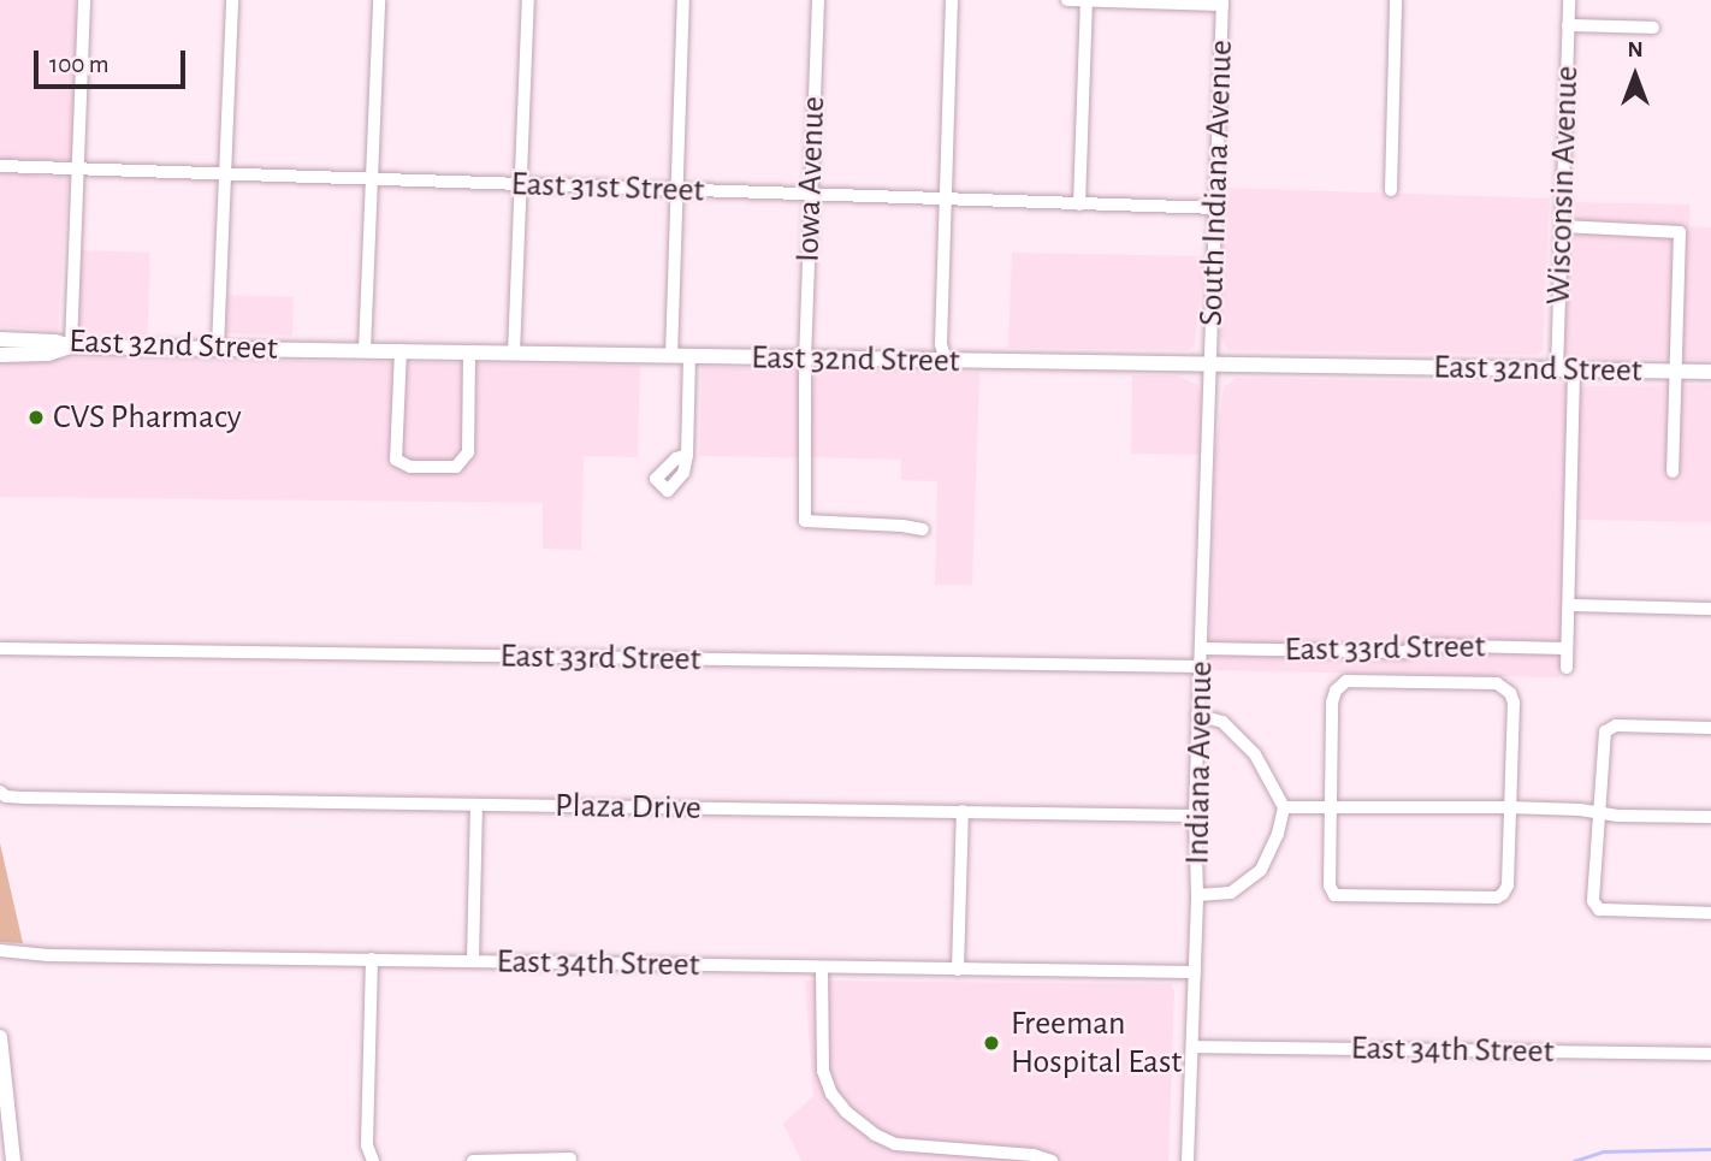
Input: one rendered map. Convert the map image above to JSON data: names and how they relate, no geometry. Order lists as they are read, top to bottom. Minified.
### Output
{"streets":{"main road":["East 32nd Street"],"street":["Iowa Avenue","South Indiana Avenue","Wisconsin Avenue","East 31st Street","East 33rd Street","Indiana Avenue","Plaza Drive","East 34th Street"]},"crossings":[["Iowa Avenue","East 31st Street"],["Iowa Avenue","East 32nd Street"],["South Indiana Avenue","East 31st Street"],["South Indiana Avenue","East 32nd Street"],["South Indiana Avenue","Indiana Avenue"],["Wisconsin Avenue","East 32nd Street"],["East 32nd Street","Indiana Avenue"],["East 33rd Street","Indiana Avenue"],["Indiana Avenue","Plaza Drive"],["Indiana Avenue","East 34th Street"]],"places":["CVS Pharmacy","Freeman Hospital East"],"scale_bar":"100 m","north":"top"}
